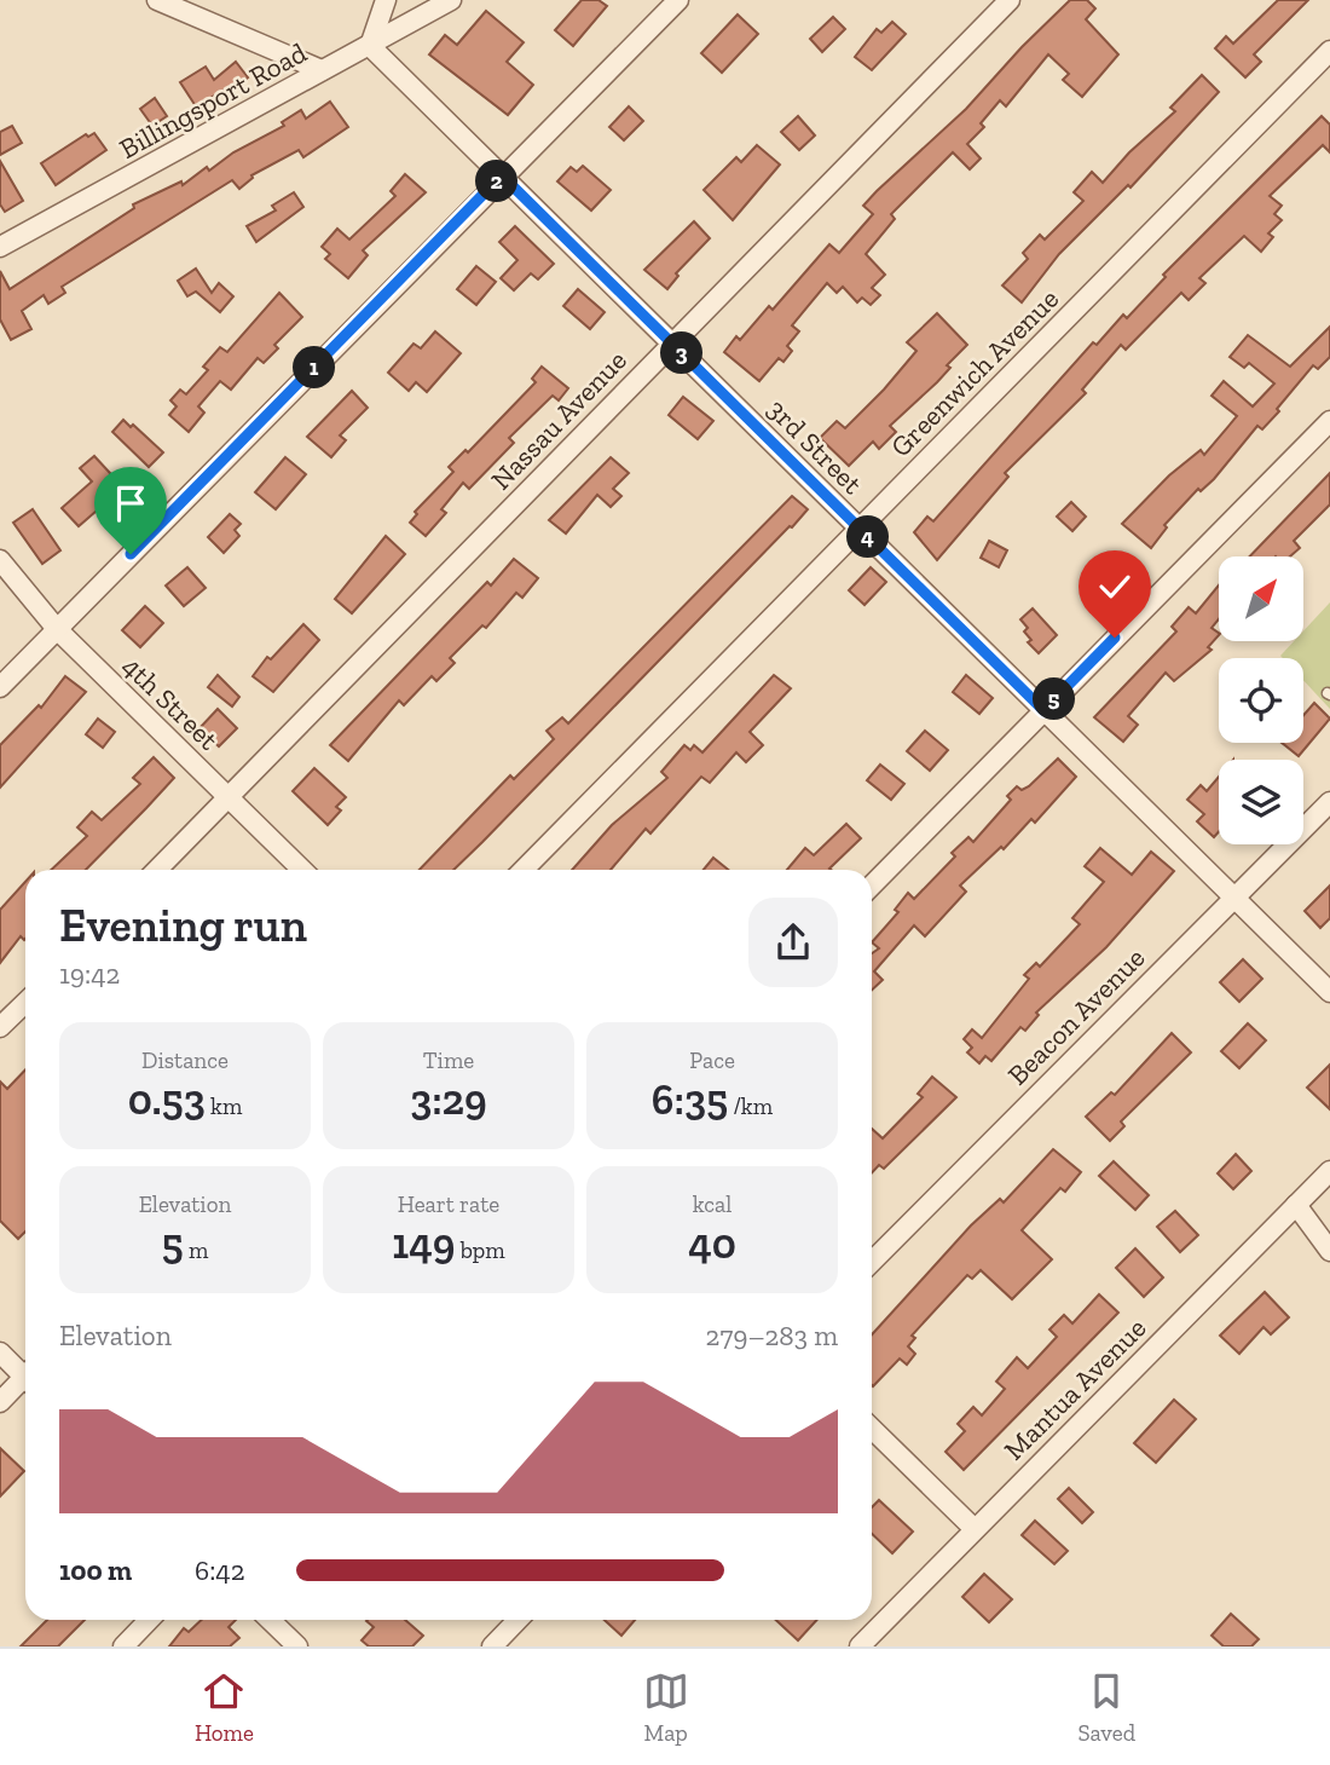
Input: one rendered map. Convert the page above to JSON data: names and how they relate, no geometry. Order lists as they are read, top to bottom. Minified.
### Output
{"streets":{"street":["Billingsport Road","Greenwich Avenue","Nassau Avenue","3rd Street","4th Street","Beacon Avenue","Mantua Avenue"]},"crossings":[["Billingsport Road","3rd Street"],["Greenwich Avenue","3rd Street"],["Nassau Avenue","3rd Street"],["Nassau Avenue","4th Street"],["3rd Street","Beacon Avenue"]],"north":"top right","page":{"pins":["2","3","1","4","5"],"heading":["Evening run","19:42"],"stats":[["Distance","0.53 km"],["Time","3:29"],["Pace","6:35 /km"],["Elevation","5 m"],["Heart rate","149 bpm"],["kcal","40"]],"chart":["Elevation","279–283 m"],"list":[{"name":"100 m","note":"6:42"}],"tabs":["Home","Map","Saved"]}}
